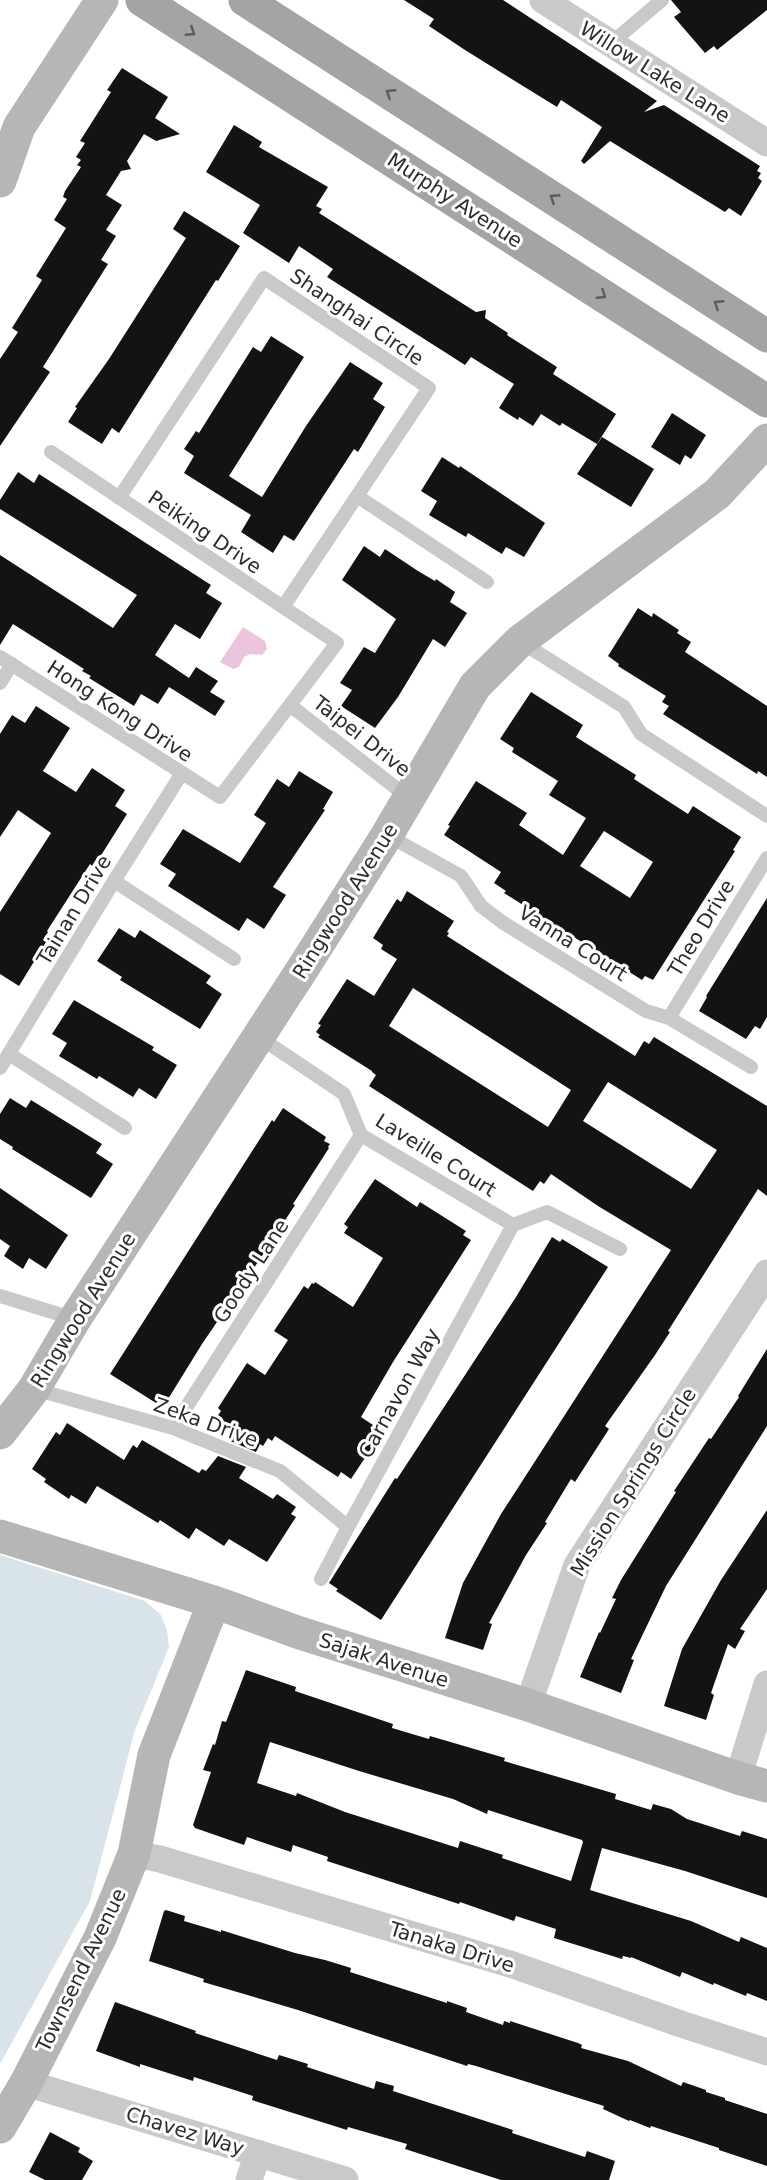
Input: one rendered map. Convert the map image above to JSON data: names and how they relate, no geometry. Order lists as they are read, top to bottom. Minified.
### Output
{"streets":{"main road":["Murphy Avenue"],"street":["Willow Lake Lane","Ringwood Avenue","Mission Springs Circle","Sajak Avenue","Tanaka Drive","Townsend Avenue","Chavez Way"],"lane":["Shanghai Circle","Peiking Drive","Hong Kong Drive","Taipei Drive","Tainan Drive","Theo Drive","Vanna Court","Laveille Court","Goody Lane","Carnavon Way","Zeka Drive"]},"crossings":[["Shanghai Circle","Peiking Drive"],["Peiking Drive","Taipei Drive"],["Hong Kong Drive","Taipei Drive"],["Hong Kong Drive","Tainan Drive"],["Taipei Drive","Ringwood Avenue"],["Ringwood Avenue","Vanna Court"],["Ringwood Avenue","Laveille Court"],["Ringwood Avenue","Zeka Drive"],["Theo Drive","Vanna Court"],["Laveille Court","Goody Lane"],["Laveille Court","Carnavon Way"],["Goody Lane","Zeka Drive"],["Carnavon Way","Zeka Drive"],["Mission Springs Circle","Sajak Avenue"],["Sajak Avenue","Townsend Avenue"],["Tanaka Drive","Townsend Avenue"],["Townsend Avenue","Chavez Way"]]}
